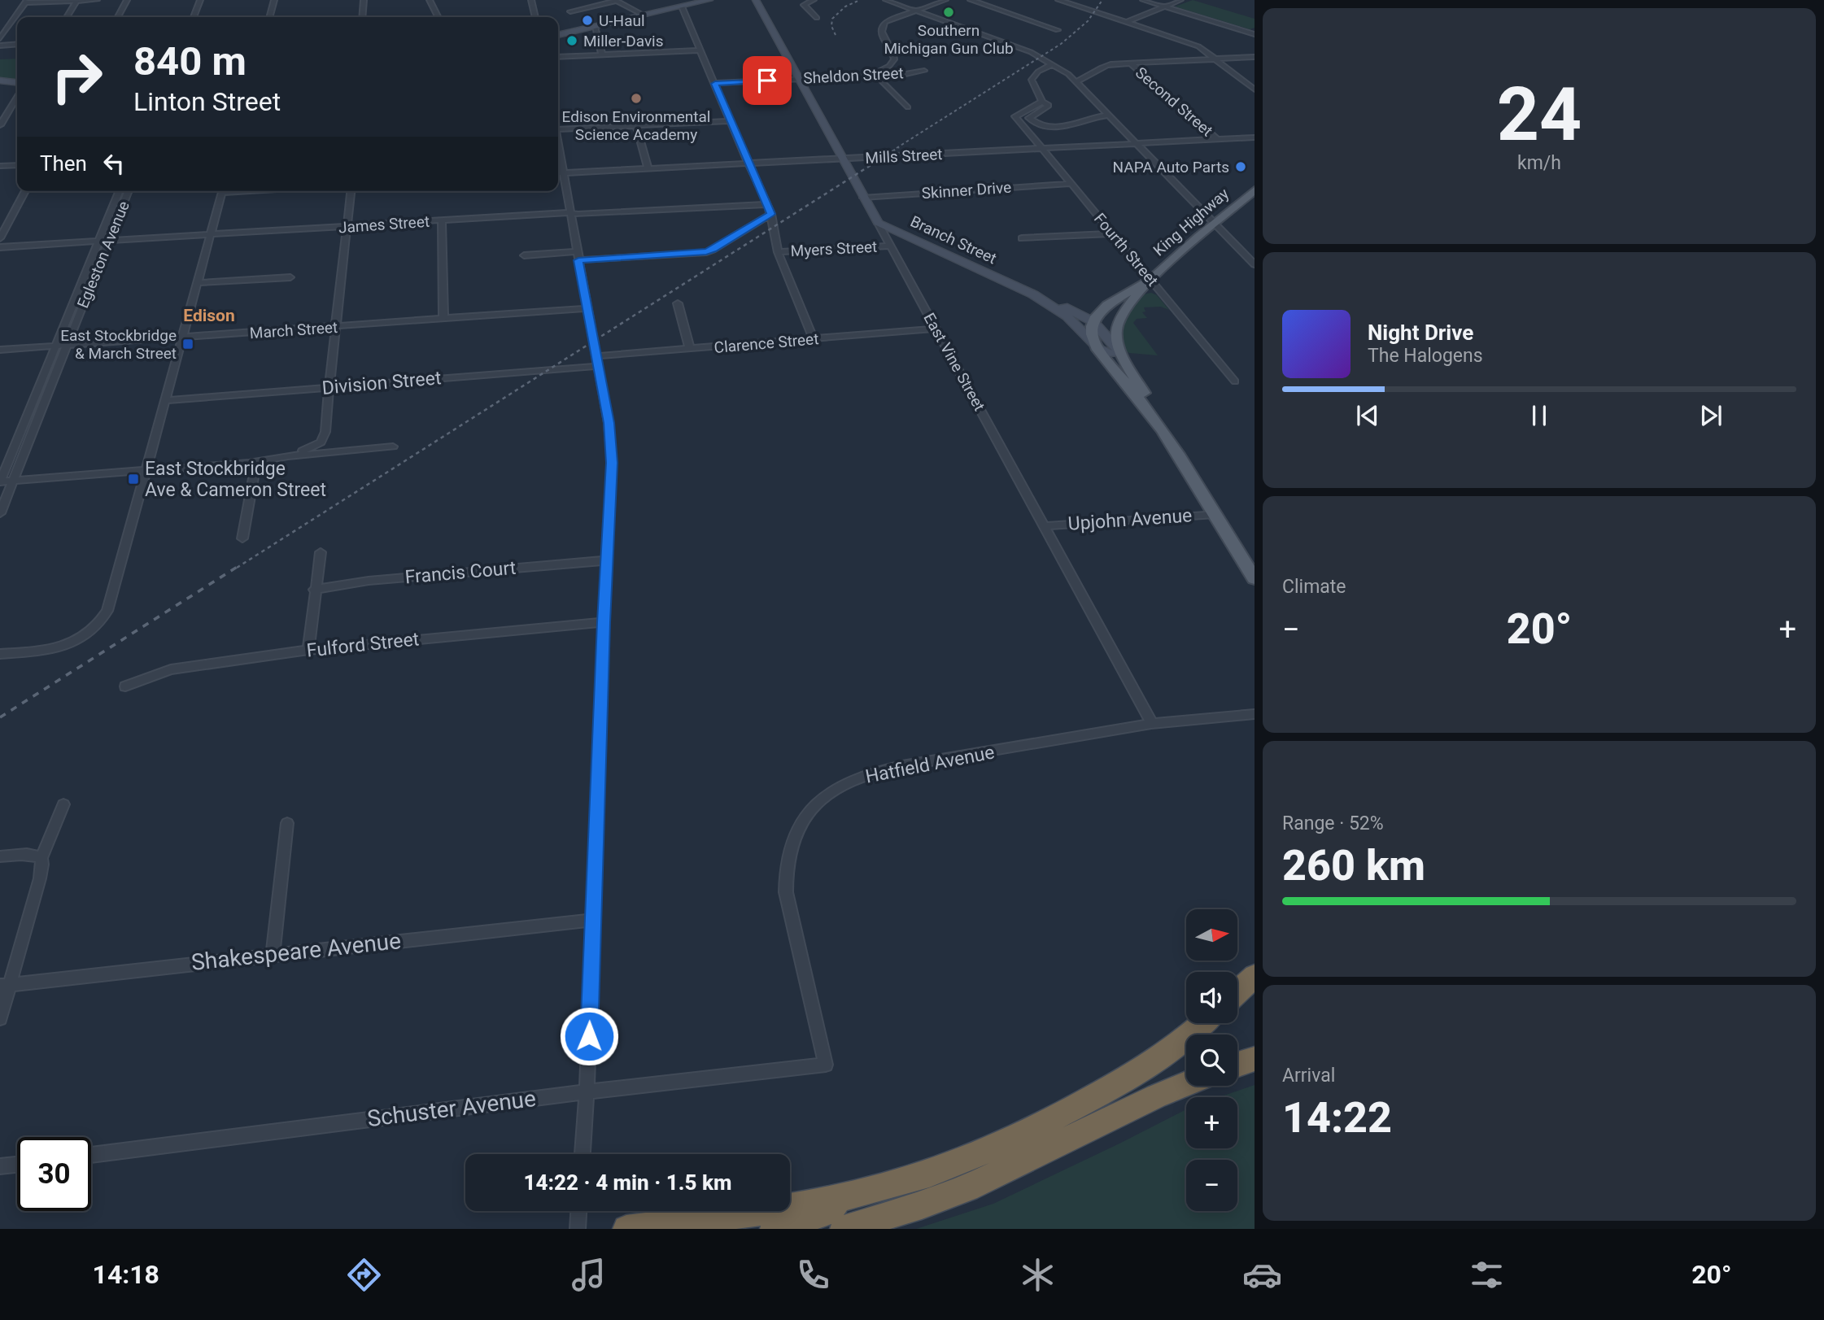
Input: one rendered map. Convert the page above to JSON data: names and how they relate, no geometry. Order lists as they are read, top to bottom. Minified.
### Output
{"streets":{"main road":["King Highway"],"street":["Sheldon Street","Second Street","Mills Street","Skinner Drive","James Street","Branch Street","Myers Street","Fourth Street","Egleston Avenue","March Street","Clarence Street","East Vine Street","Division Street","Upjohn Avenue","Francis Court","Fulford Street","Hatfield Avenue","Shakespeare Avenue","Schuster Avenue"]},"crossings":[["Sheldon Street","East Vine Street"],["Second Street","Mills Street"],["Mills Street","Fourth Street"],["Mills Street","East Vine Street"],["Skinner Drive","Fourth Street"],["Skinner Drive","East Vine Street"],["King Highway","Branch Street"],["King Highway","Fourth Street"],["King Highway","Upjohn Avenue"],["James Street","Egleston Avenue"],["Branch Street","East Vine Street"],["Myers Street","East Vine Street"],["Egleston Avenue","March Street"],["Clarence Street","East Vine Street"],["Clarence Street","Division Street"],["East Vine Street","Upjohn Avenue"],["East Vine Street","Hatfield Avenue"],["Hatfield Avenue","Schuster Avenue"]],"districts":["Edison"],"places":{"other":["Southern Michigan Gun Club","U-Haul","Miller-Davis","Edison Environmental Science Academy","NAPA Auto Parts"],"transit":["East Stockbridge & March Street","East Stockbridge Ave & Cameron Street"]},"north":"right","page":{"tile":[["24","km/h"],"Climate",["Range · 52%","260 km"],["Arrival","14:22"]],"turn":["840 m","Linton Street"],"then":"Then","song":["Night Drive","The Halogens"],"heat":["−","20°","+"],"map_buttons":["+","−"],"limit":"30","trip":"14:22 · 4 min · 1.5 km","tabs":["14:18","20°"]}}
